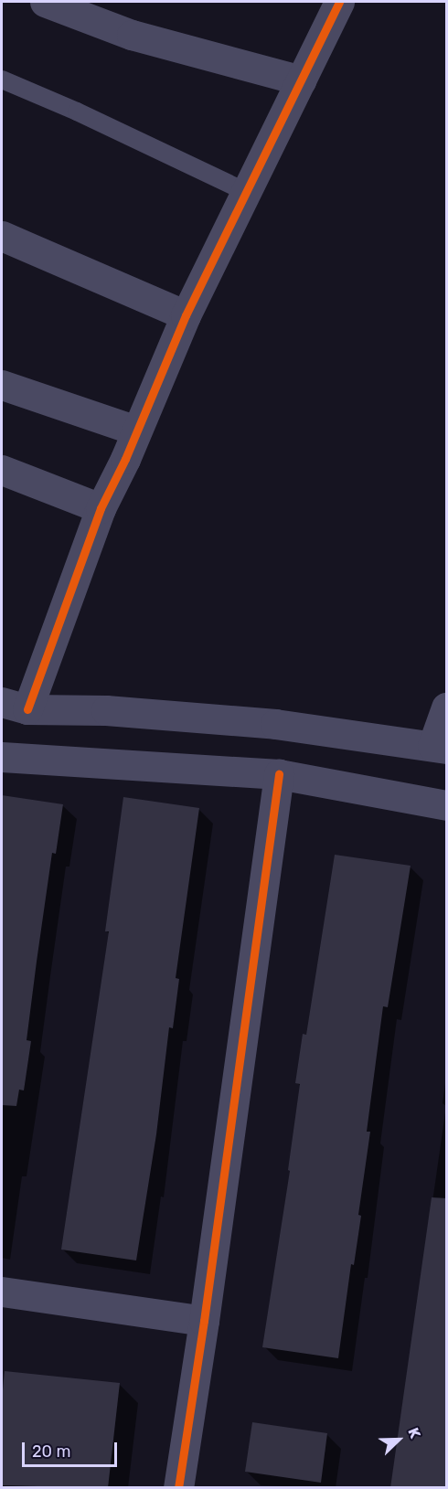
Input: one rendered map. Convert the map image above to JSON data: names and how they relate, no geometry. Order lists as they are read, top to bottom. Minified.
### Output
{"scale_bar":"20 m","north":"top right"}
